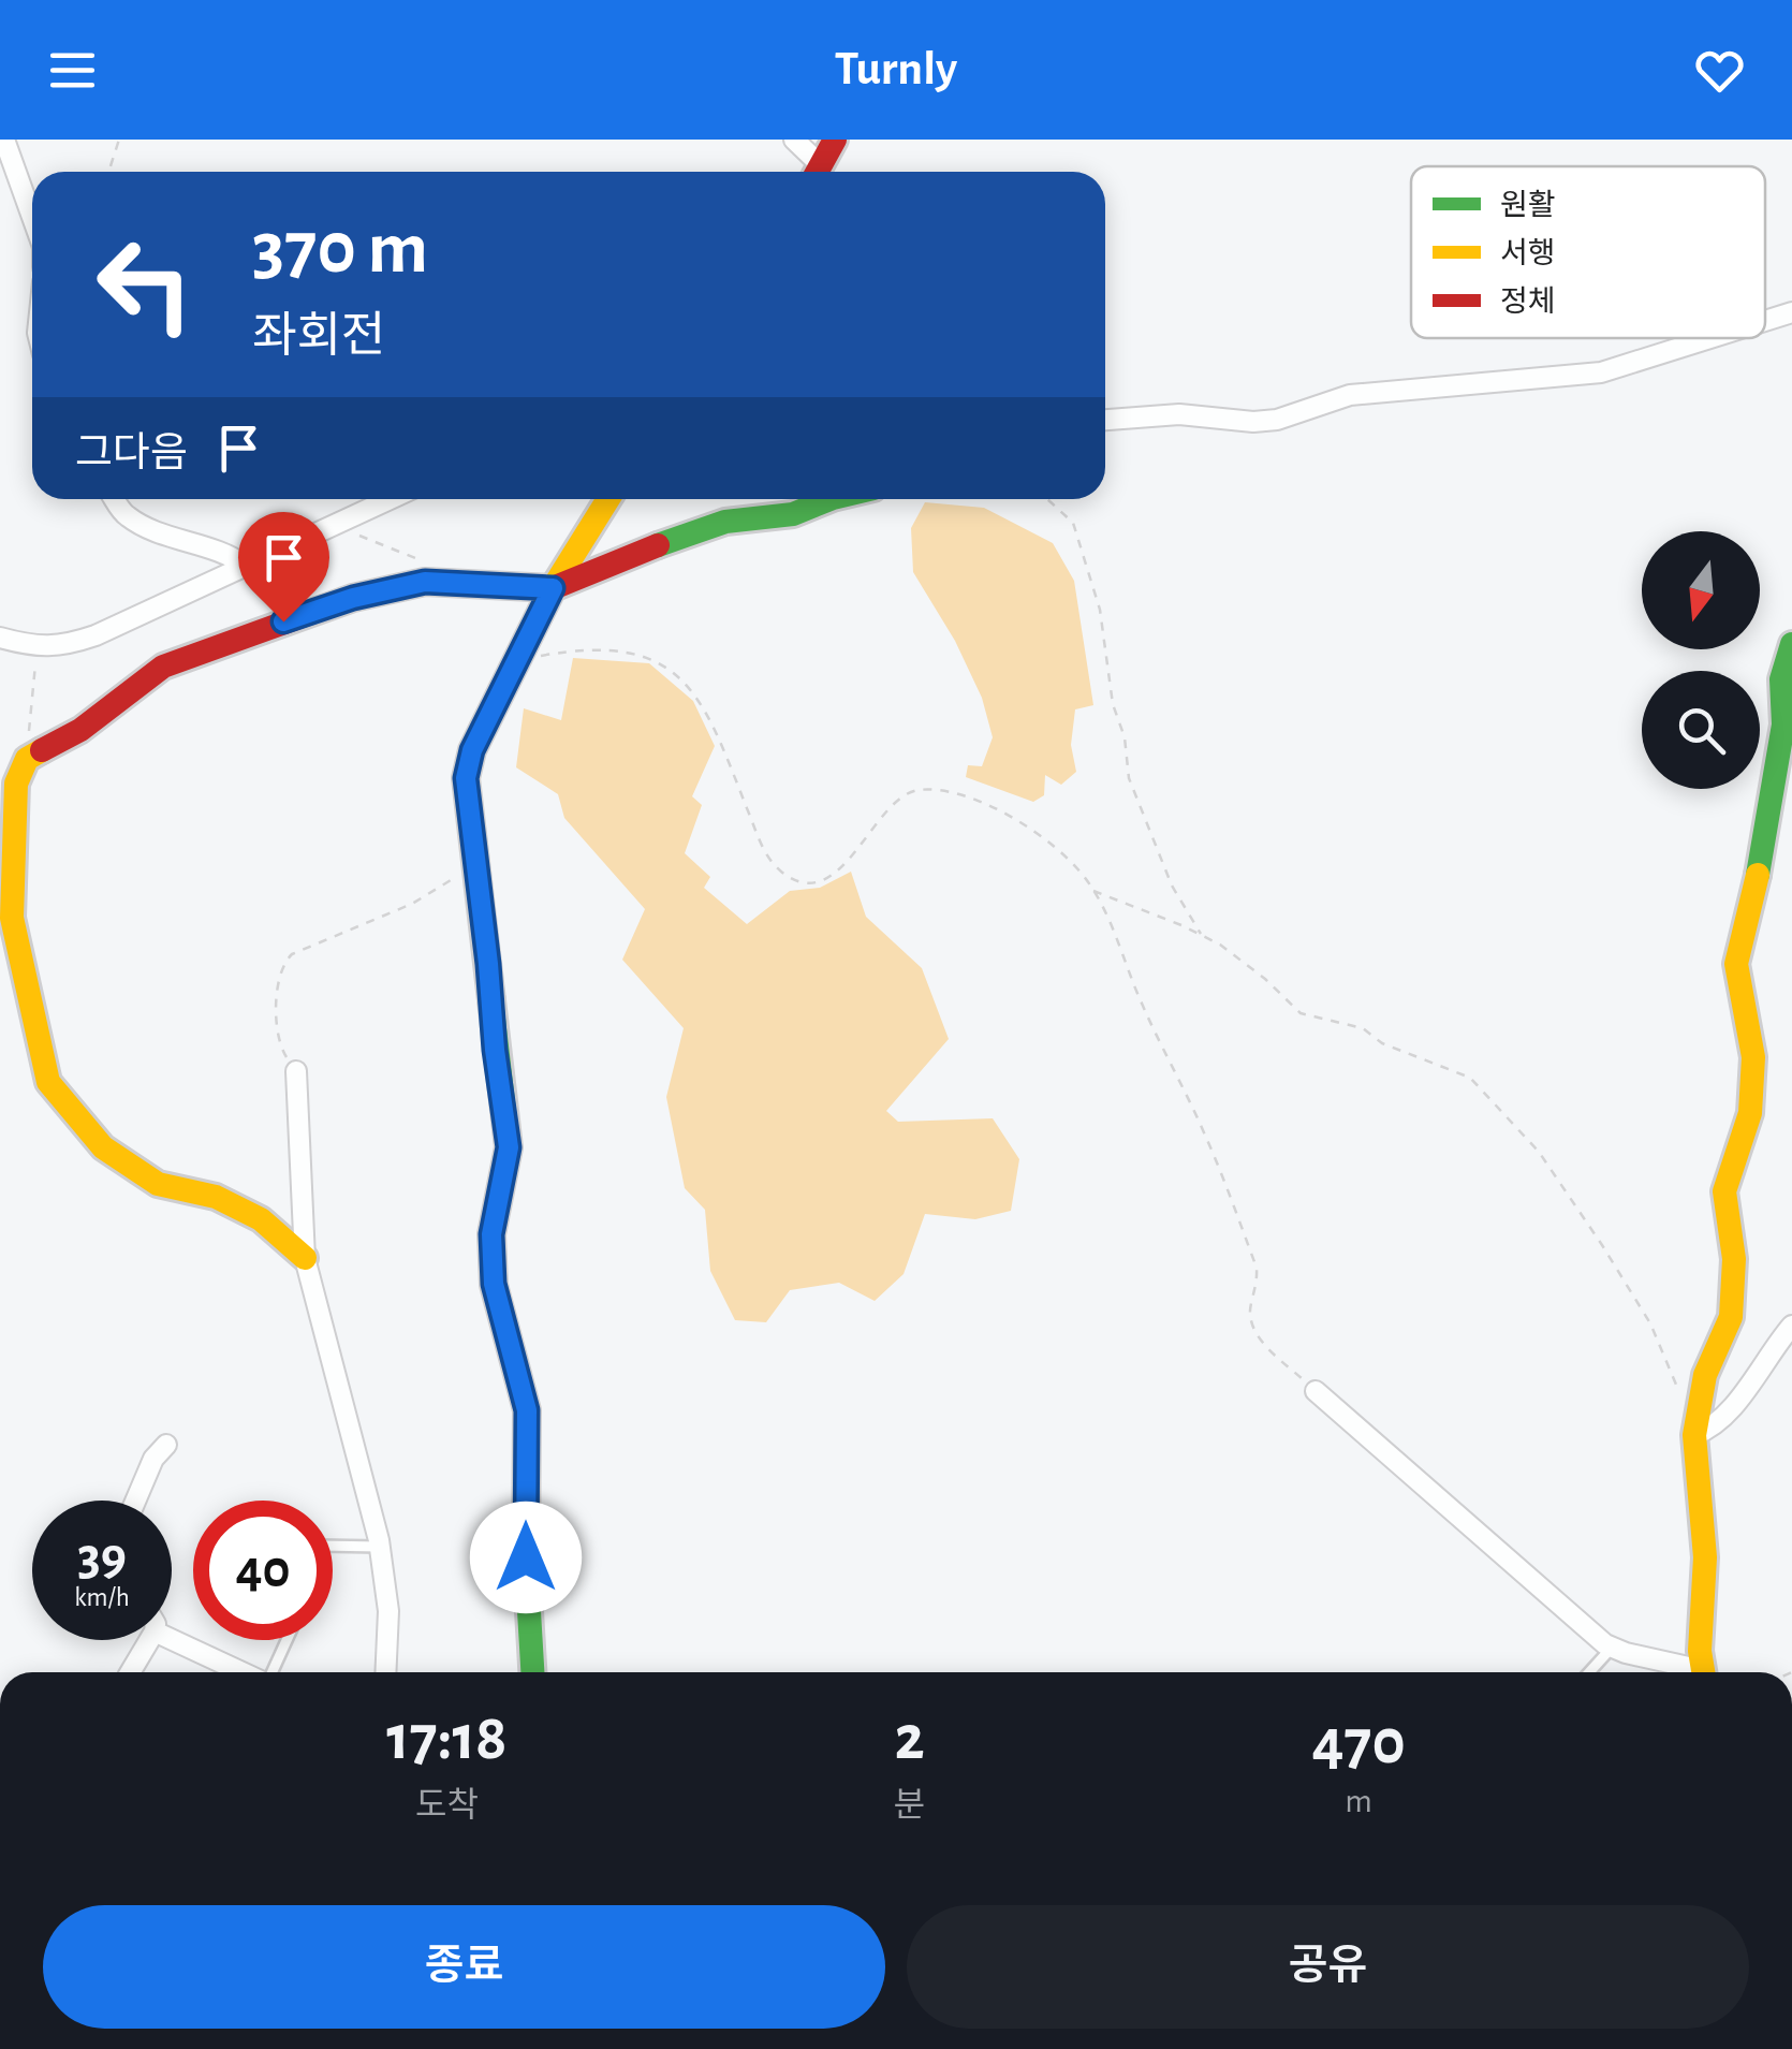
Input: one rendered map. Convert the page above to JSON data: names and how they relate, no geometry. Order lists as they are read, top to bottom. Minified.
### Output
{"legend":["원활","서행","정체"],"north":"bottom","page":{"header":"Turnly","turn":["370 m","좌회전"],"then":"그다음","speed":"39 km/h","limit":"40","eta":["17:18","도착","2","분","470","m"],"buttons":["종료","공유"]}}
